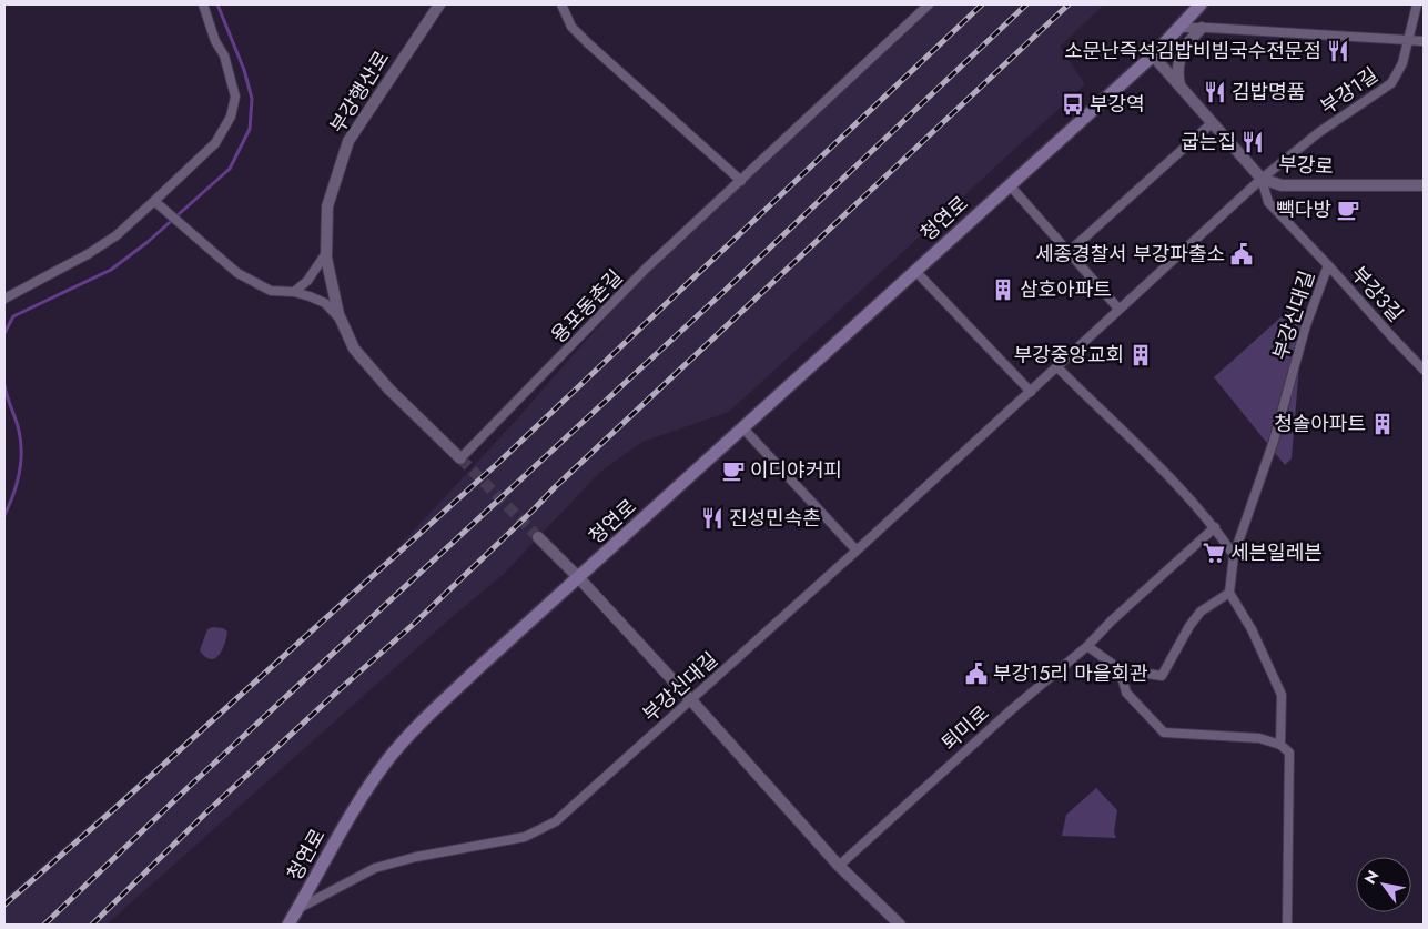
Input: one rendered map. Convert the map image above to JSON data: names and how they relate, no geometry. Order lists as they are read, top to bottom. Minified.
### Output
{"streets":{"main road":["청연로"],"street":["부강1길","부강행산로","부강로","부강3길","용포동촌길","부강신대길","퇴미로"]},"crossings":[["부강1길","부강로"],["부강1길","부강신대길"],["부강행산로","용포동촌길"],["부강로","청연로"],["부강로","부강신대길"],["청연로","부강신대길"],["부강3길","부강신대길"]],"places":{"restaurant":["소문난즉석김밥비빔국수전문점","김밥명품","굽는집","진성민속촌"],"bus stop":["부강역"],"cafe":["빽다방","이디야커피"],"public building":["세종경찰서 부강파출소","부강15리 마을회관"],"building":["삼호아파트","부강중앙교회","청솔아파트"],"supermarket":["세븐일레븐"]},"north":"top left"}
